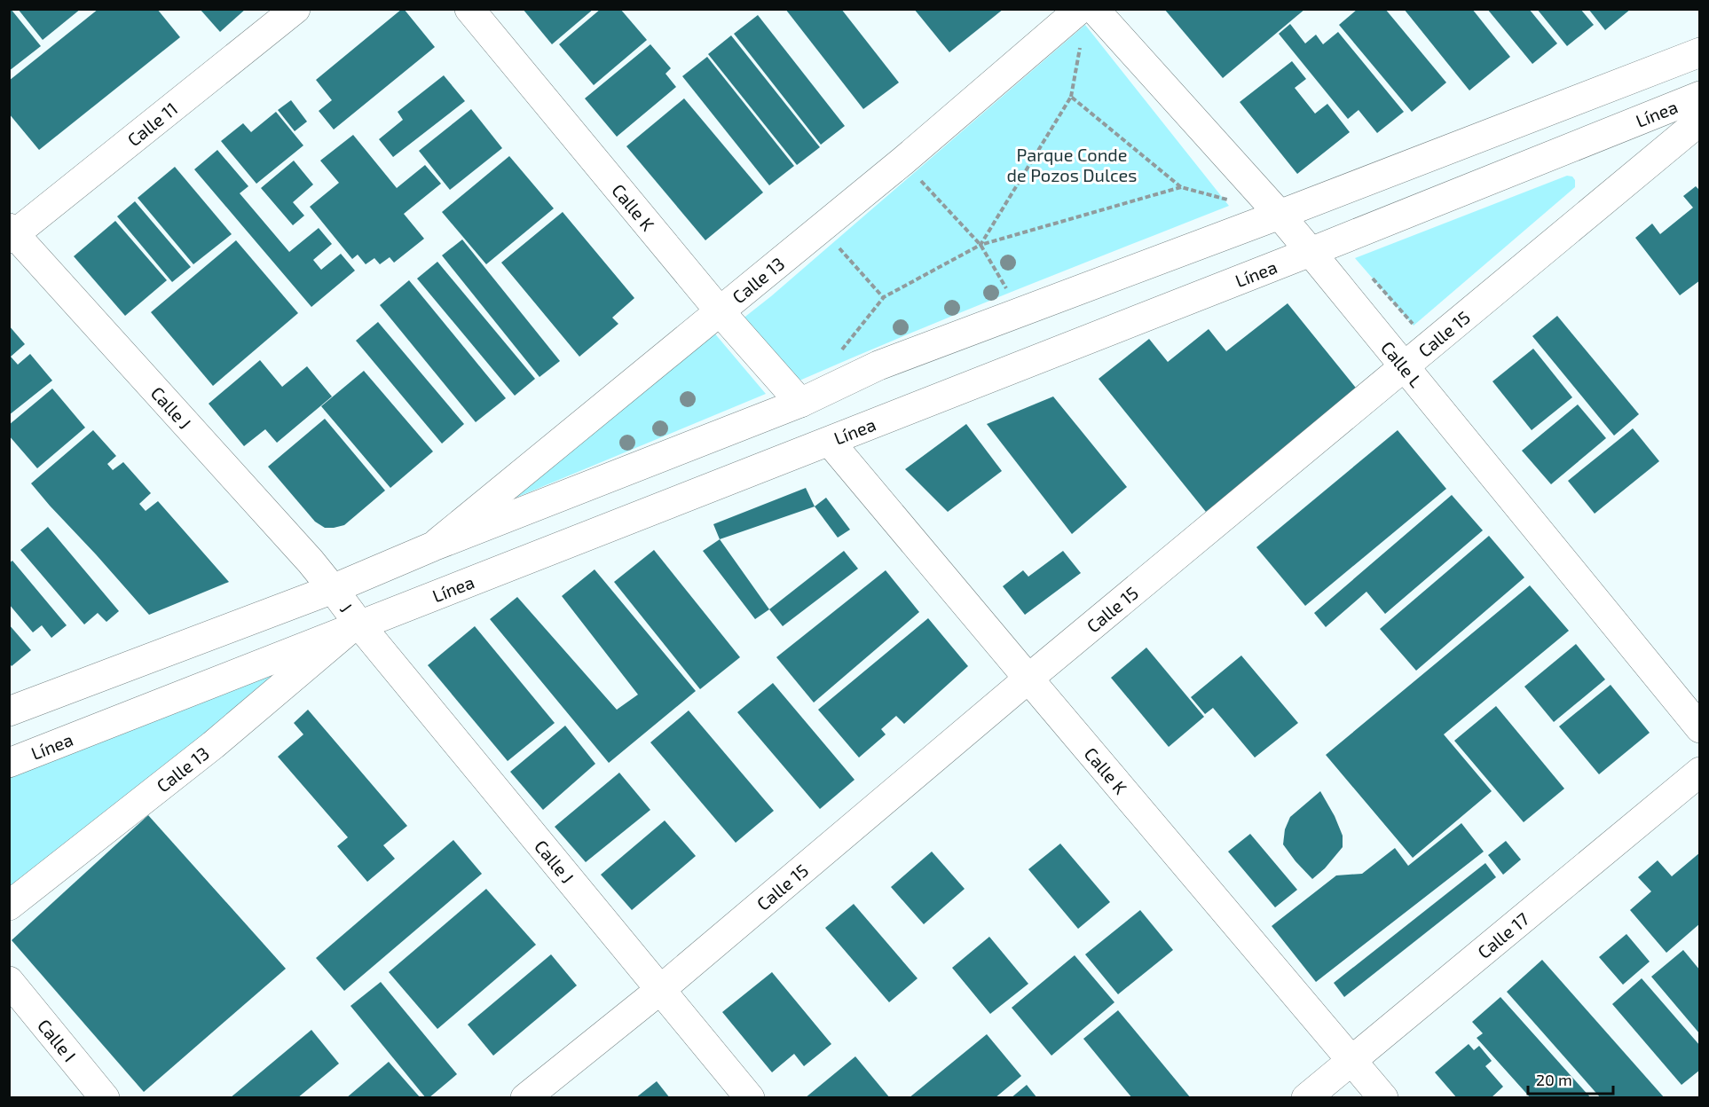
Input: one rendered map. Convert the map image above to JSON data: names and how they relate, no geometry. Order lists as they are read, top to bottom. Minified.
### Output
{"streets":{"street":["Línea","Calle 11","Calle K","Calle 13","Calle 15","Calle L","Calle J","J","Calle 17","Calle I"]},"crossings":[["Línea","Calle K"],["Línea","Calle 13"],["Línea","Calle L"],["Línea","Calle J"],["Línea","J"],["Calle 11","Calle J"],["Calle K","Calle 13"],["Calle K","Calle 15"],["Calle K","Calle 17"],["Calle 13","Calle J"],["Calle 13","J"],["Calle 15","Calle L"],["Calle 15","Calle J"],["Calle J","J"]],"parks":["Parque Conde de Pozos Dulces"],"scale_bar":"20 m"}
